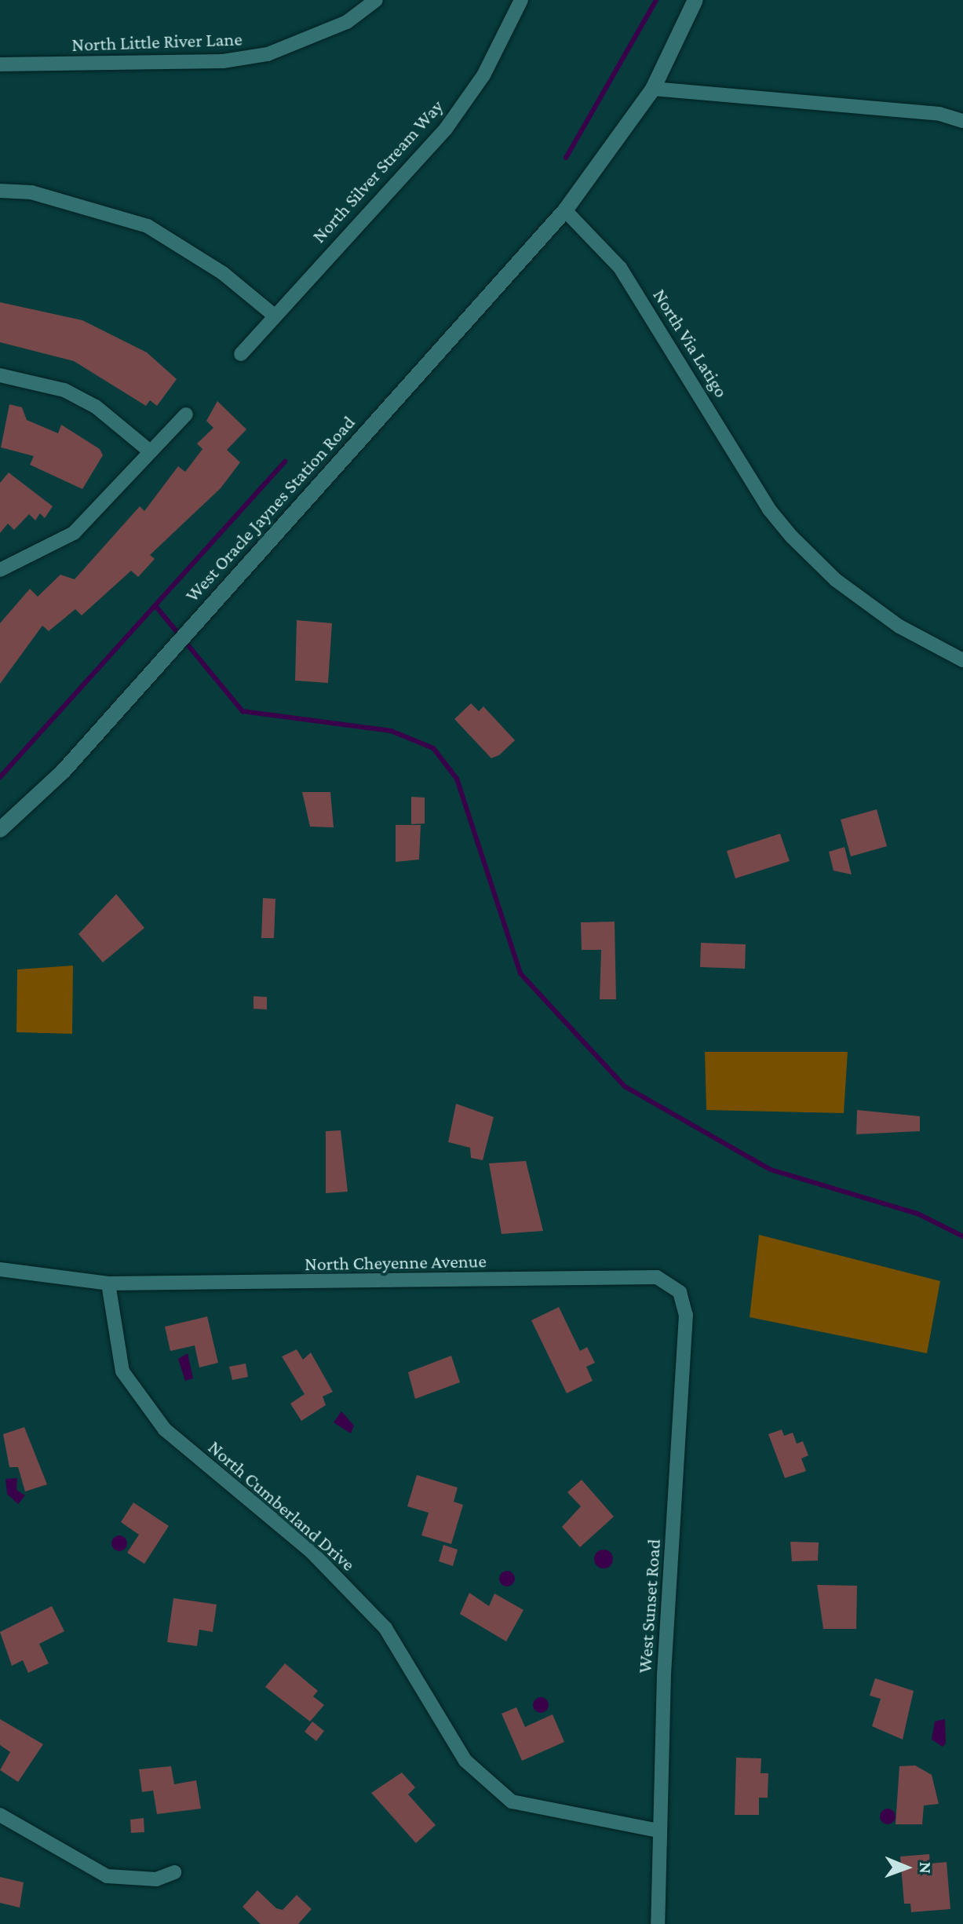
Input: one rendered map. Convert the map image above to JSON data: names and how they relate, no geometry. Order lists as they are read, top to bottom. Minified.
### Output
{"streets":{"street":["North Little River Lane","North Silver Stream Way","North Via Latigo","West Oracle Jaynes Station Road","North Cheyenne Avenue","North Cumberland Drive","West Sunset Road"]},"crossings":[["North Via Latigo","West Oracle Jaynes Station Road"],["North Cheyenne Avenue","North Cumberland Drive"],["North Cheyenne Avenue","West Sunset Road"],["North Cumberland Drive","West Sunset Road"]],"north":"right"}
